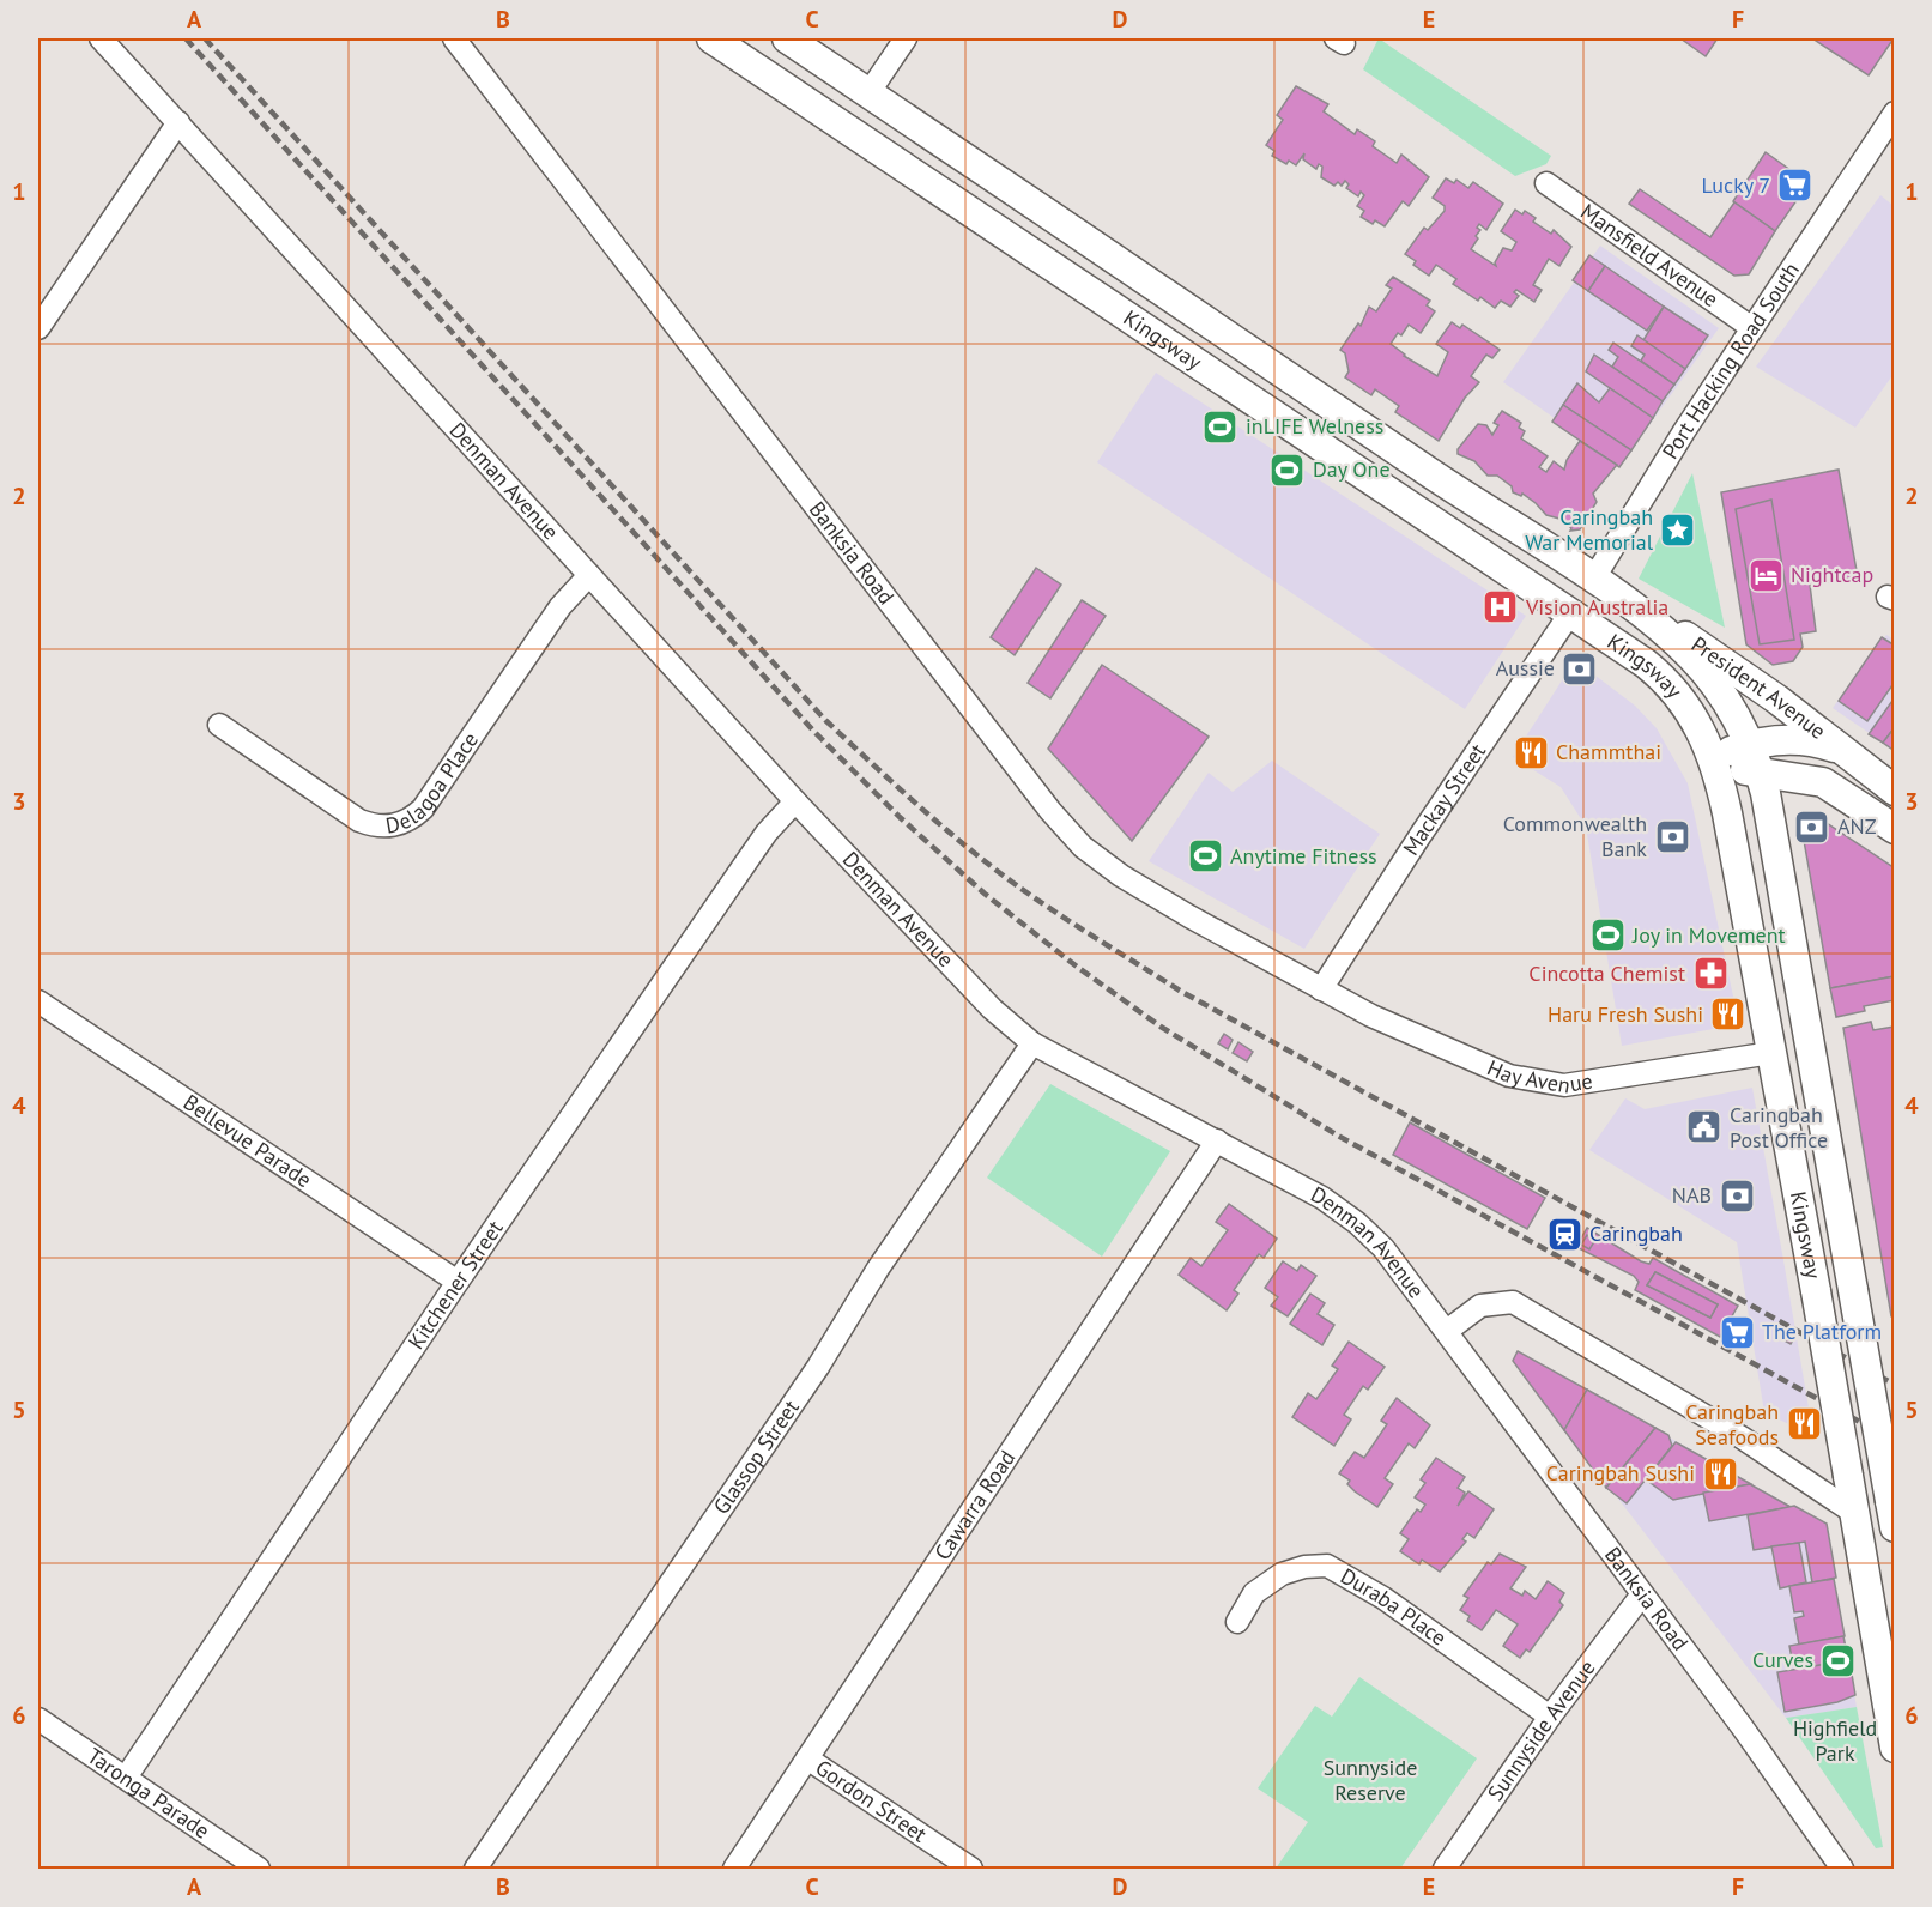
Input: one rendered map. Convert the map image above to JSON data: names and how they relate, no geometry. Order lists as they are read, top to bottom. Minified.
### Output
{"streets":{"main road":["Kingsway","Port Hacking Road South","President Avenue"],"street":["Mansfield Avenue","Denman Avenue","Banksia Road","Delagoa Place","Mackay Street","Hay Avenue","Bellevue Parade","Kitchener Street","Glassop Street","Cawarra Road","Duraba Place","Sunnyside Avenue","Taronga Parade","Gordon Street"]},"crossings":[["Mansfield Avenue","Port Hacking Road South"],["Kingsway","Port Hacking Road South"],["Kingsway","President Avenue"],["Kingsway","Mackay Street"],["Kingsway","Hay Avenue"],["Port Hacking Road South","President Avenue"],["Port Hacking Road South","Mackay Street"],["Denman Avenue","Banksia Road"],["Denman Avenue","Delagoa Place"],["Denman Avenue","Kitchener Street"],["Denman Avenue","Glassop Street"],["Denman Avenue","Cawarra Road"],["Banksia Road","Mackay Street"],["Banksia Road","Hay Avenue"],["Banksia Road","Sunnyside Avenue"],["Mackay Street","Hay Avenue"],["Bellevue Parade","Kitchener Street"],["Kitchener Street","Taronga Parade"],["Cawarra Road","Gordon Street"],["Duraba Place","Sunnyside Avenue"]],"parks":["Highfield Park","Sunnyside Reserve"],"places":{"supermarket":["Lucky 7","The Platform"],"sports":["inLIFE Welness","Day One","Anytime Fitness","Joy in Movement","Curves"],"place":["Caringbah War Memorial"],"hotel":["Nightcap"],"hospital":["Vision Australia"],"bank":["Aussie","ANZ","Commonwealth Bank","NAB"],"restaurant":["Chammthai","Haru Fresh Sushi","Caringbah Seafoods","Caringbah Sushi"],"pharmacy":["Cincotta Chemist"],"public building":["Caringbah Post Office"],"station":["Caringbah"]},"grid":{"columns":["A","B","C","D","E","F"],"rows":["1","2","3","4","5","6"]}}
